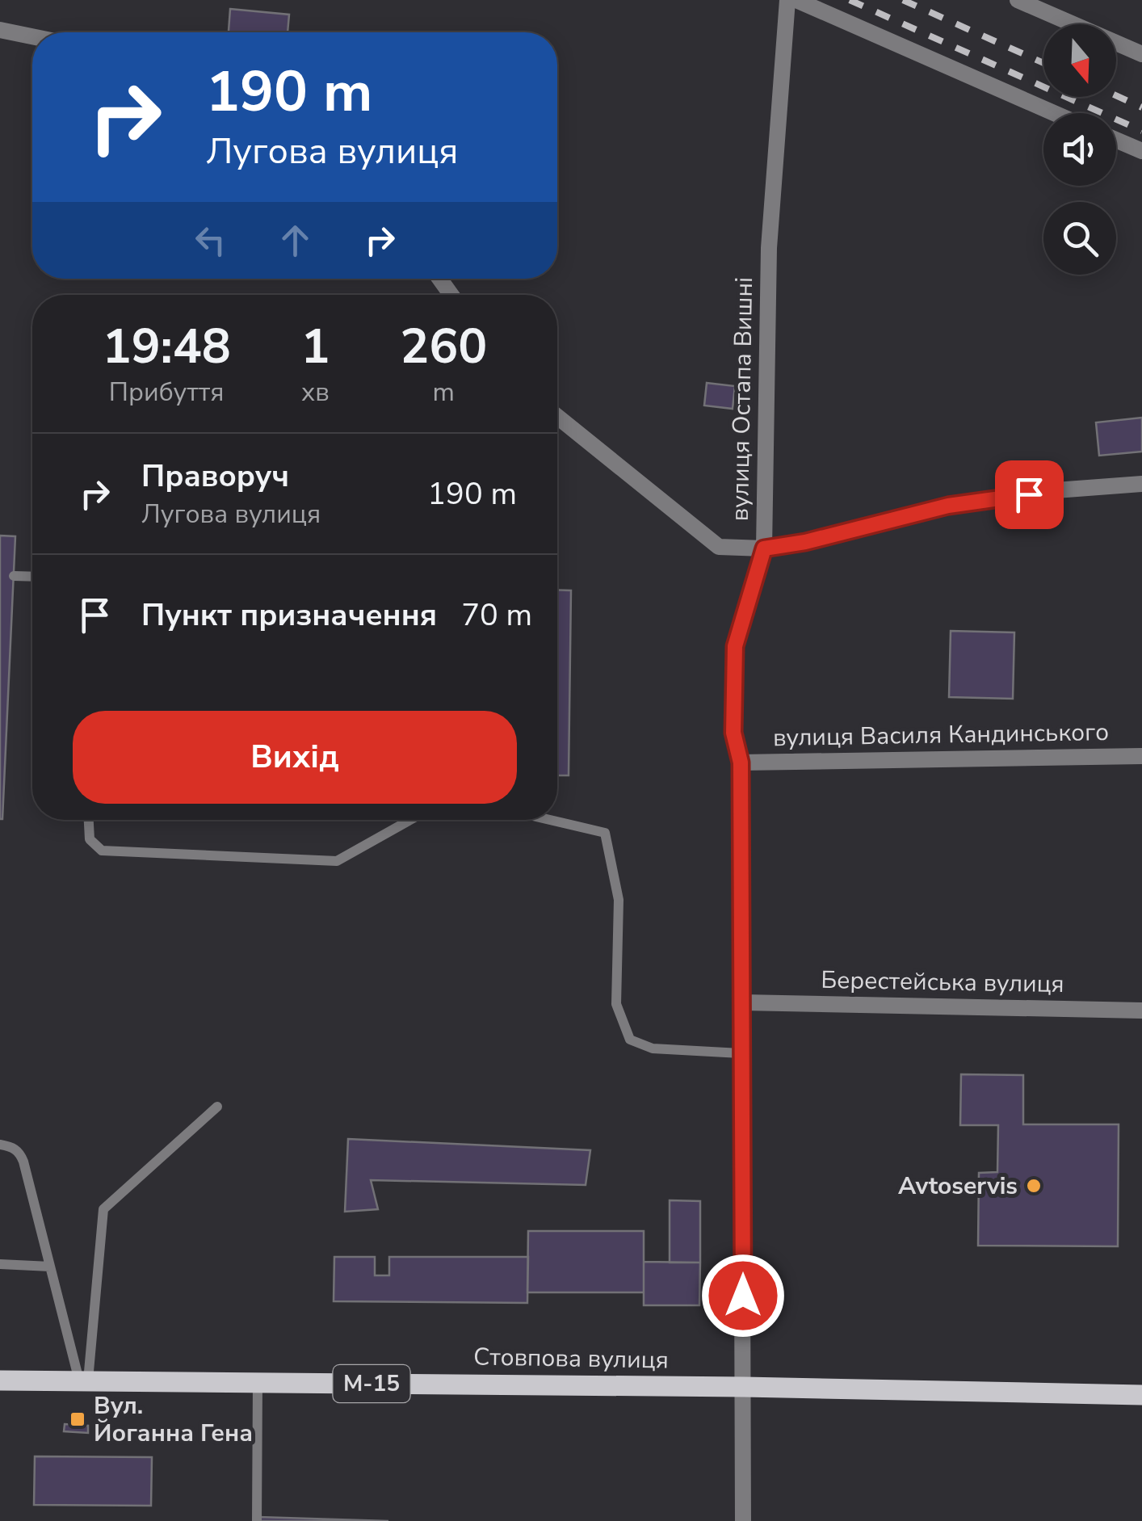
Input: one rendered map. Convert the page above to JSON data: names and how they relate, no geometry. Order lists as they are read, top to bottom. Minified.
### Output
{"streets":{"main road":["Стовпова вулиця","М-15"],"street":["вулиця Остапа Вишні","вулиця Василя Кандинського","Берестейська вулиця"]},"crossings":[["вулиця Остапа Вишні","вулиця Василя Кандинського"],["вулиця Остапа Вишні","Берестейська вулиця"],["вулиця Остапа Вишні","Стовпова вулиця"]],"places":{"other":["Avtoservis"],"transit":["Вул. Йоганна Гена"]},"north":"bottom","page":{"turn":["190 m","Лугова вулиця"],"eta":["19:48","Прибуття","1","хв","260","m"],"list":[{"name":"Праворуч","note":"Лугова вулиця","value":"190 m"},{"name":"Пункт призначення","value":"70 m"}],"buttons":"Вихід"}}
